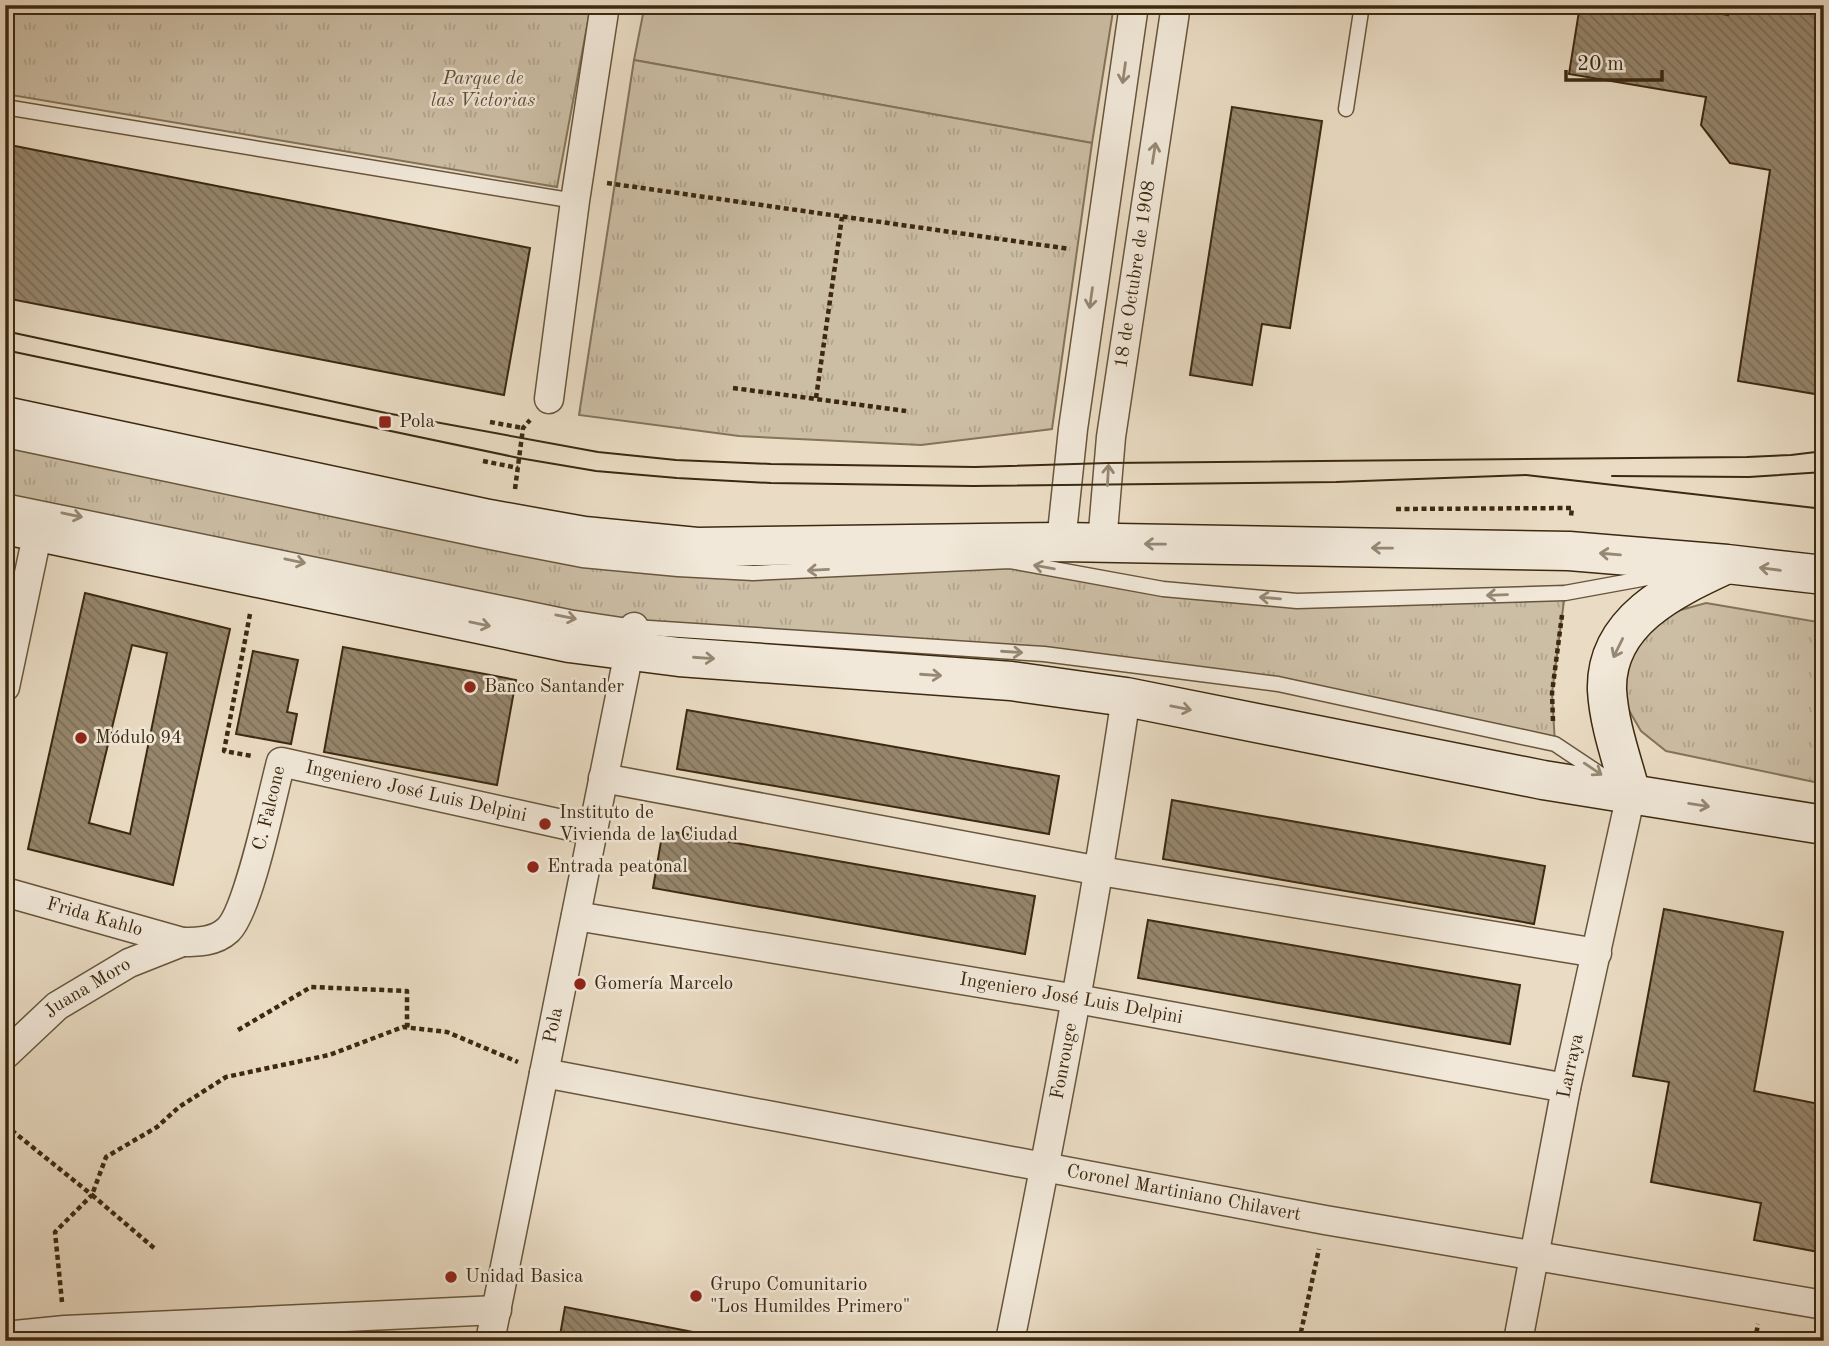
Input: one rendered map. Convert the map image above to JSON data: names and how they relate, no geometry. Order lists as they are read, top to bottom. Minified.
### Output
{"streets":{"street":["18 de Octubre de 1908","Ingeniero José Luis Delpini","C. Falcone","Frida Kahlo","Juana Moro","Pola","Fonrouge","Larraya","Coronel Martiniano Chilavert"]},"crossings":[["Ingeniero José Luis Delpini","C. Falcone"],["Ingeniero José Luis Delpini","Pola"],["Ingeniero José Luis Delpini","Fonrouge"],["Ingeniero José Luis Delpini","Larraya"],["C. Falcone","Frida Kahlo"],["C. Falcone","Juana Moro"],["Frida Kahlo","Juana Moro"],["Pola","Coronel Martiniano Chilavert"],["Fonrouge","Coronel Martiniano Chilavert"],["Larraya","Coronel Martiniano Chilavert"]],"parks":["Parque de las Victorias"],"places":{"transit":["Pola"],"other":["Banco Santander","Módulo 94","Instituto de Vivienda de la Ciudad","Entrada peatonal","Gomería Marcelo","Unidad Basica","Grupo Comunitario \"Los Humildes Primero\""]},"scale_bar":"20 m"}
